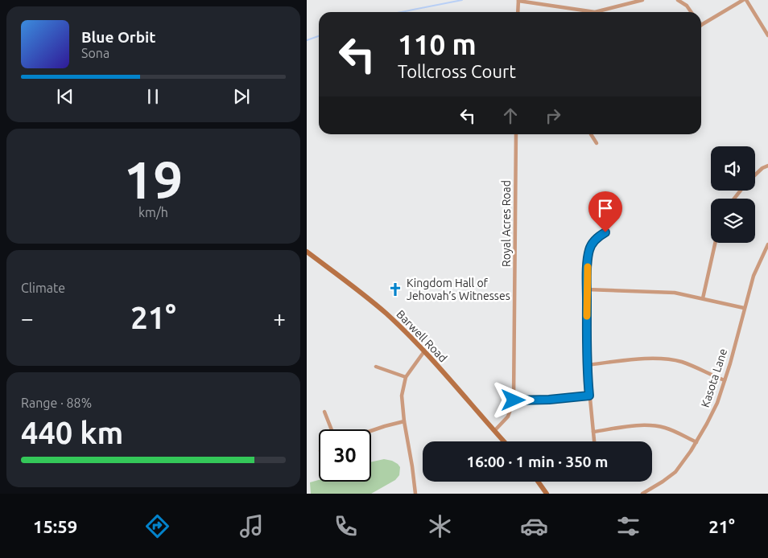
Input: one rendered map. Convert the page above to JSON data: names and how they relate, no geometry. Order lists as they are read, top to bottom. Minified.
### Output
{"streets":{"street":["Royal Acres Road","Barwell Road","Kasota Lane"]},"crossings":[["Royal Acres Road","Barwell Road"]],"places":{"church":["Kingdom Hall of Jehovah’s Witnesses"]},"page":{"turn":["110 m","Tollcross Court"],"song":["Blue Orbit","Sona"],"tile":[["19","km/h"],"Climate",["Range · 88%","440 km"]],"heat":["−","21°","+"],"limit":"30","trip":"16:00 · 1 min · 350 m","tabs":["15:59","21°"]}}
